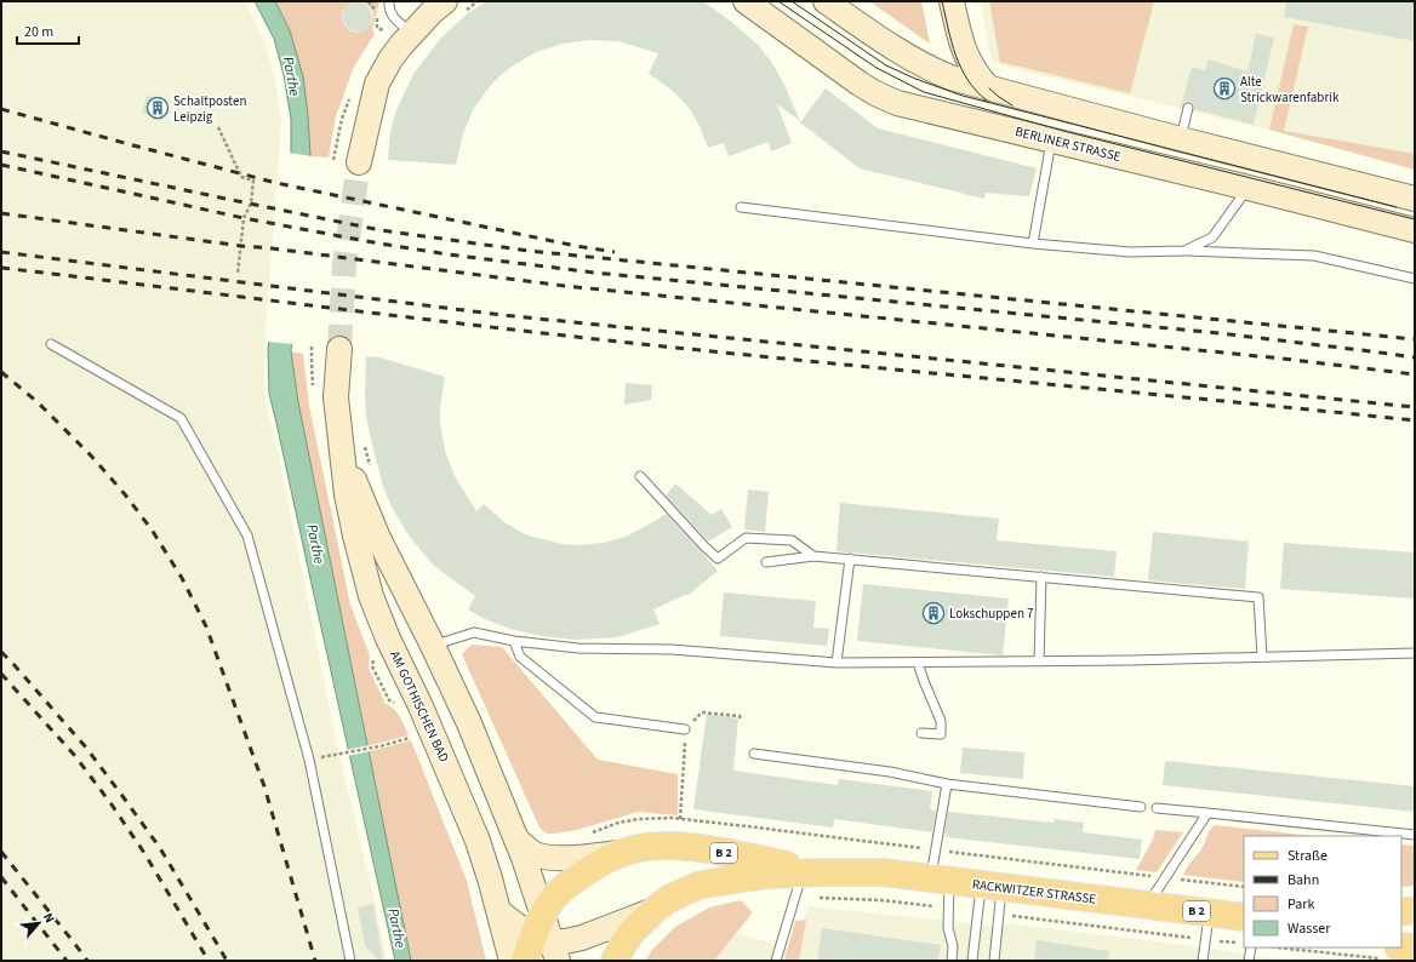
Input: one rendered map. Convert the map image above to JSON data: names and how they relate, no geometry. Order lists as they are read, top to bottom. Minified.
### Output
{"streets":{"main road":["BERLINER STRASSE","AM GOTHISCHEN BAD","B 2","RACKWITZER STRASSE"]},"crossings":[["AM GOTHISCHEN BAD","RACKWITZER STRASSE"]],"water":["Parthe"],"places":{"building":["Alte Strickwarenfabrik","Schaltposten Leipzig","Lokschuppen 7"]},"legend":["Straße","Bahn","Park","Wasser"],"scale_bar":"20 m","north":"top right"}
